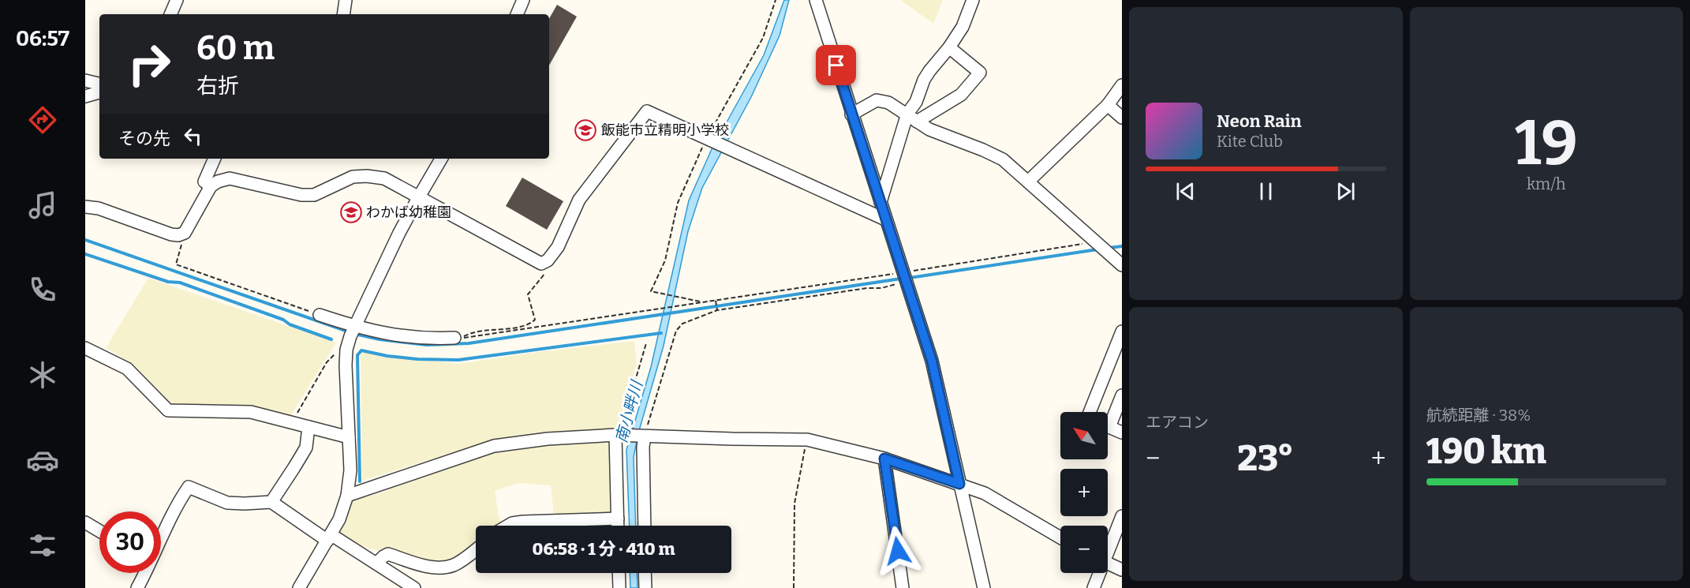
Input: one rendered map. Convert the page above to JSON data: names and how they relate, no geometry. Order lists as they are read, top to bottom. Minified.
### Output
{"water":["南小畔川"],"places":{"school or university":["飯能市立精明小学校","わかば幼稚園"]},"north":"top left","page":{"tabs":"06:57","tile":[["19","km/h"],"エアコン",["航続距離 · 38%","190 km"]],"turn":["60 m","右折"],"song":["Neon Rain","Kite Club"],"then":"その先","map_buttons":["+","−"],"heat":["−","23°","+"],"limit":"30","trip":"06:58 · 1 分 · 410 m"}}
